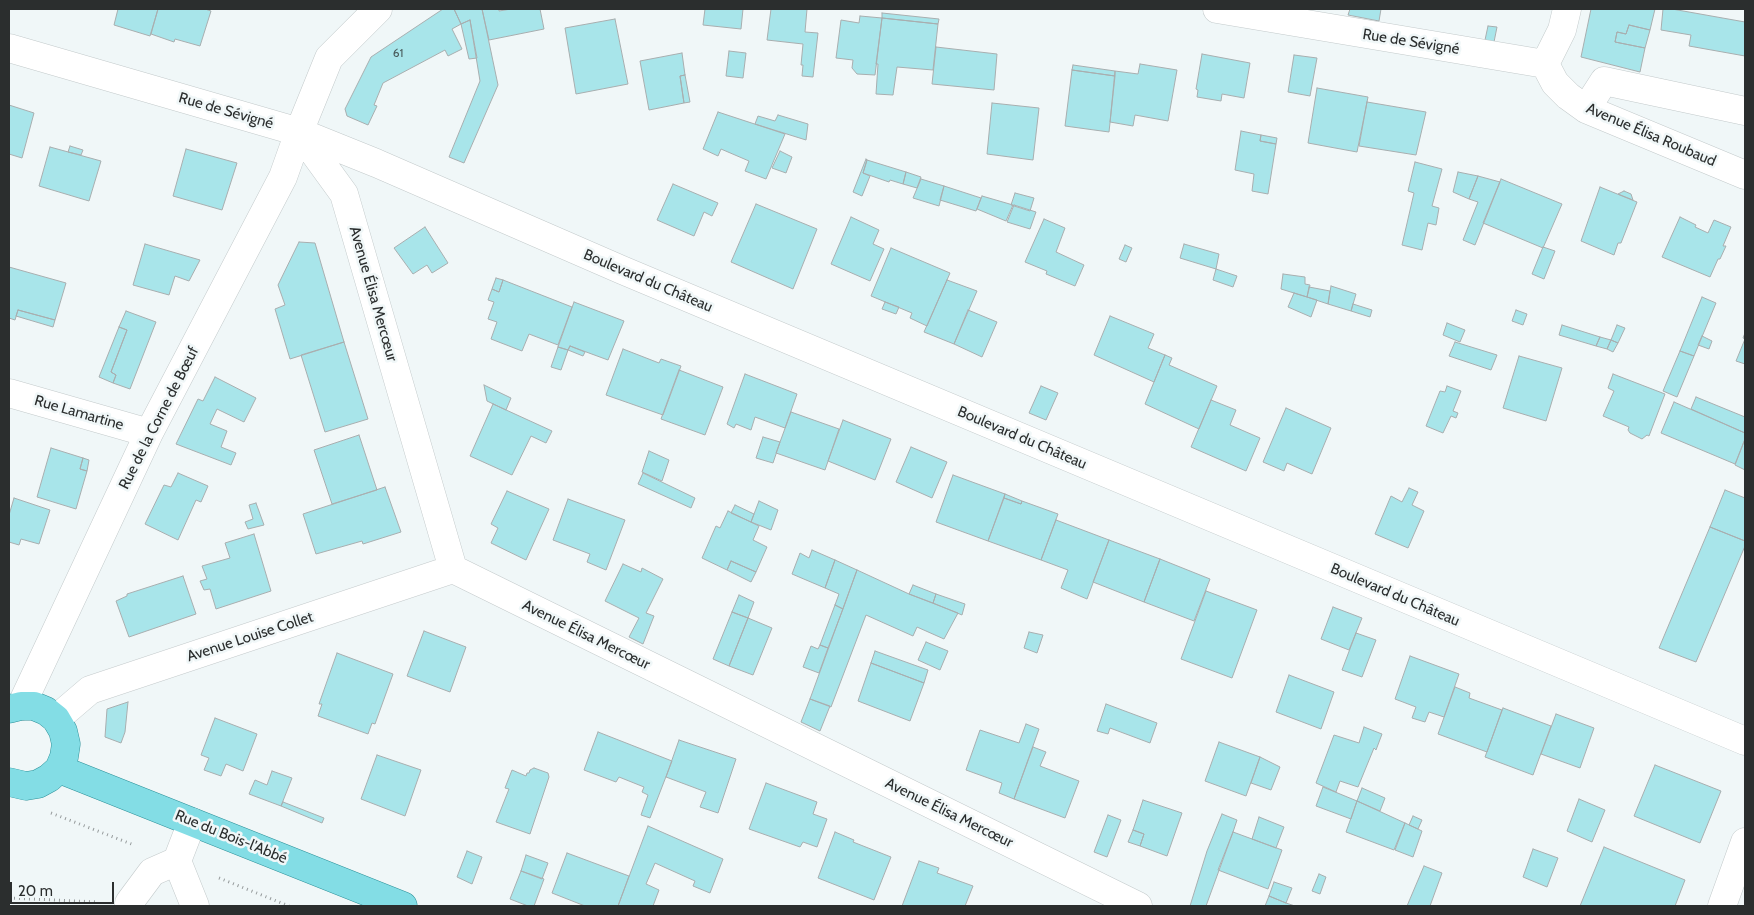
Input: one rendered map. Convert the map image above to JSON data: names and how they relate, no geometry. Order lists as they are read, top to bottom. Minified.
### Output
{"streets":{"main road":["Rue du Bois-l'Abbé"],"street":["Rue de Sévigné","Avenue Élisa Roubaud","Boulevard du Château","Avenue Élisa Mercœur","Rue Lamartine","Rue de la Corne de Bœuf","Avenue Louise Collet"]},"crossings":[["Rue de Sévigné","Avenue Élisa Roubaud"],["Rue de Sévigné","Boulevard du Château"],["Rue de Sévigné","Avenue Élisa Mercœur"],["Rue de Sévigné","Rue de la Corne de Bœuf"],["Boulevard du Château","Avenue Élisa Mercœur"],["Boulevard du Château","Rue de la Corne de Bœuf"],["Avenue Élisa Mercœur","Rue de la Corne de Bœuf"],["Avenue Élisa Mercœur","Avenue Louise Collet"],["Rue Lamartine","Rue de la Corne de Bœuf"]],"house_numbers":["61"],"scale_bar":"20 m"}
